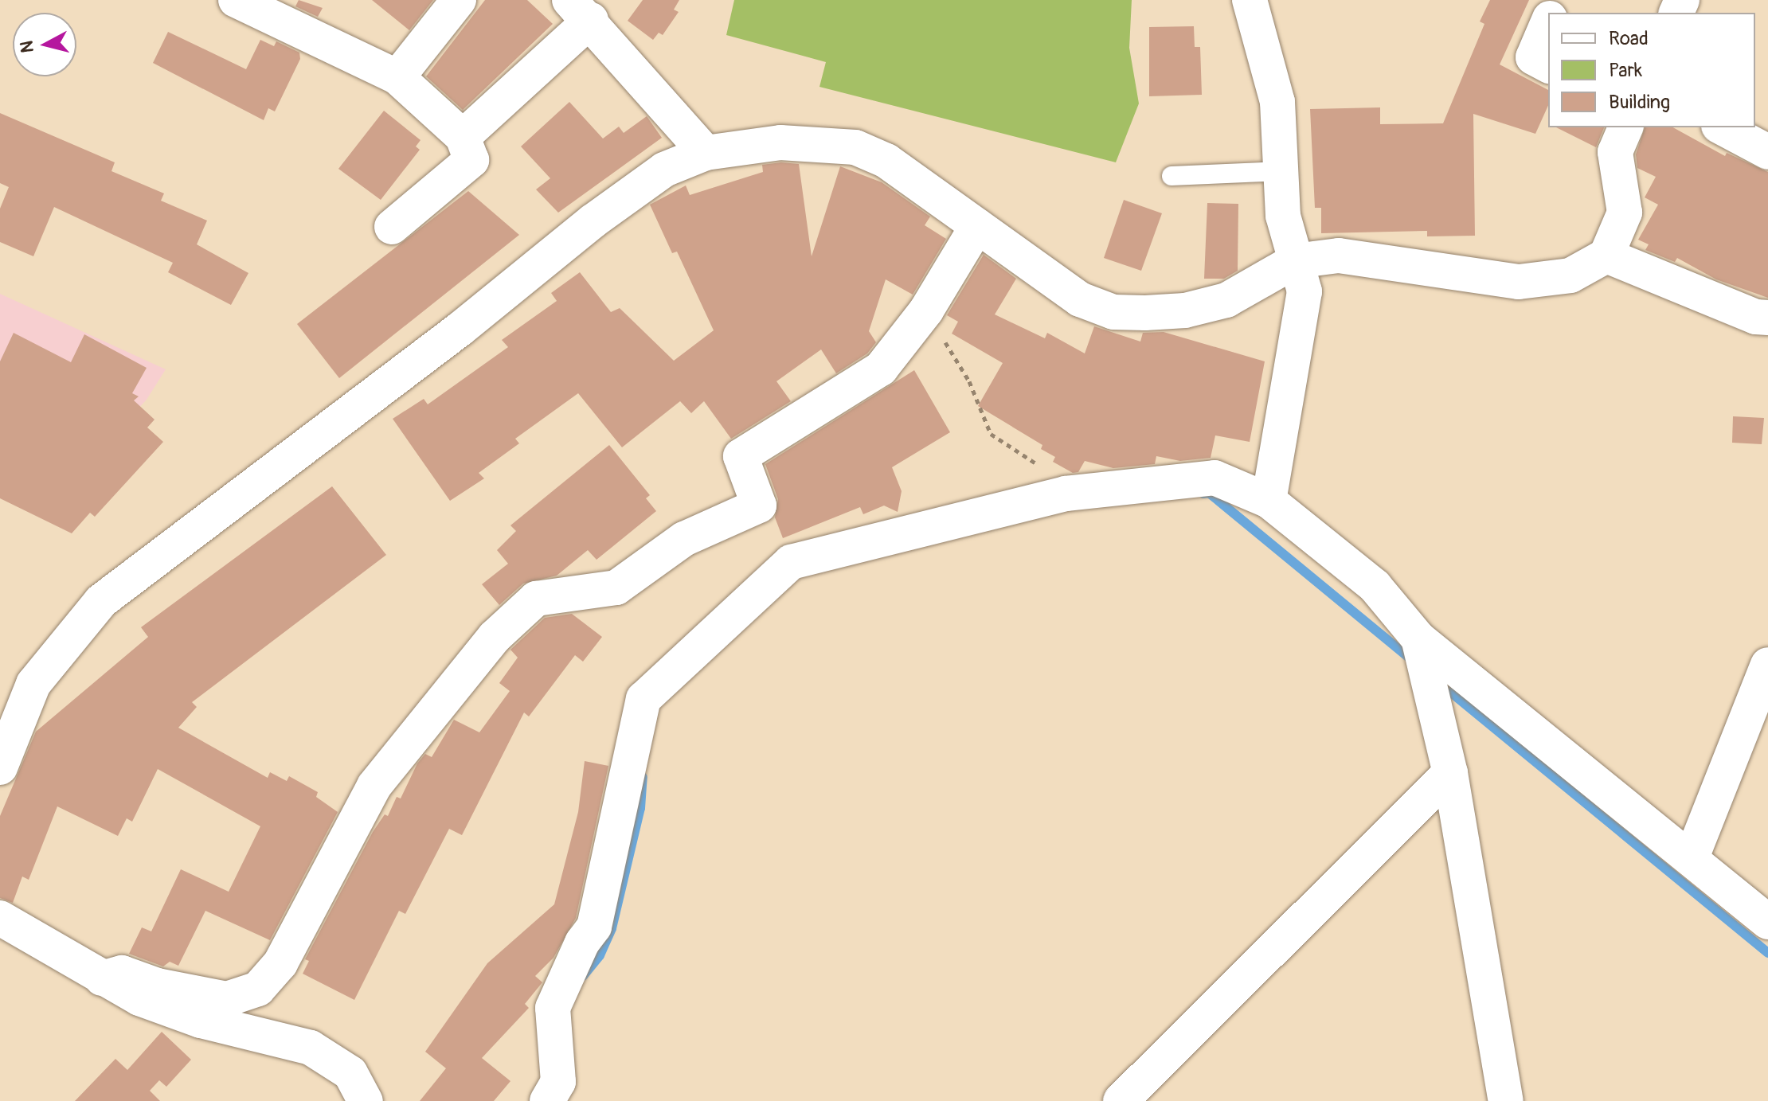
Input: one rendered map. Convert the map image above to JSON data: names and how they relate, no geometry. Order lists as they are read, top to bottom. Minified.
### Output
{"legend":["Road","Park","Building"],"north":"left"}
